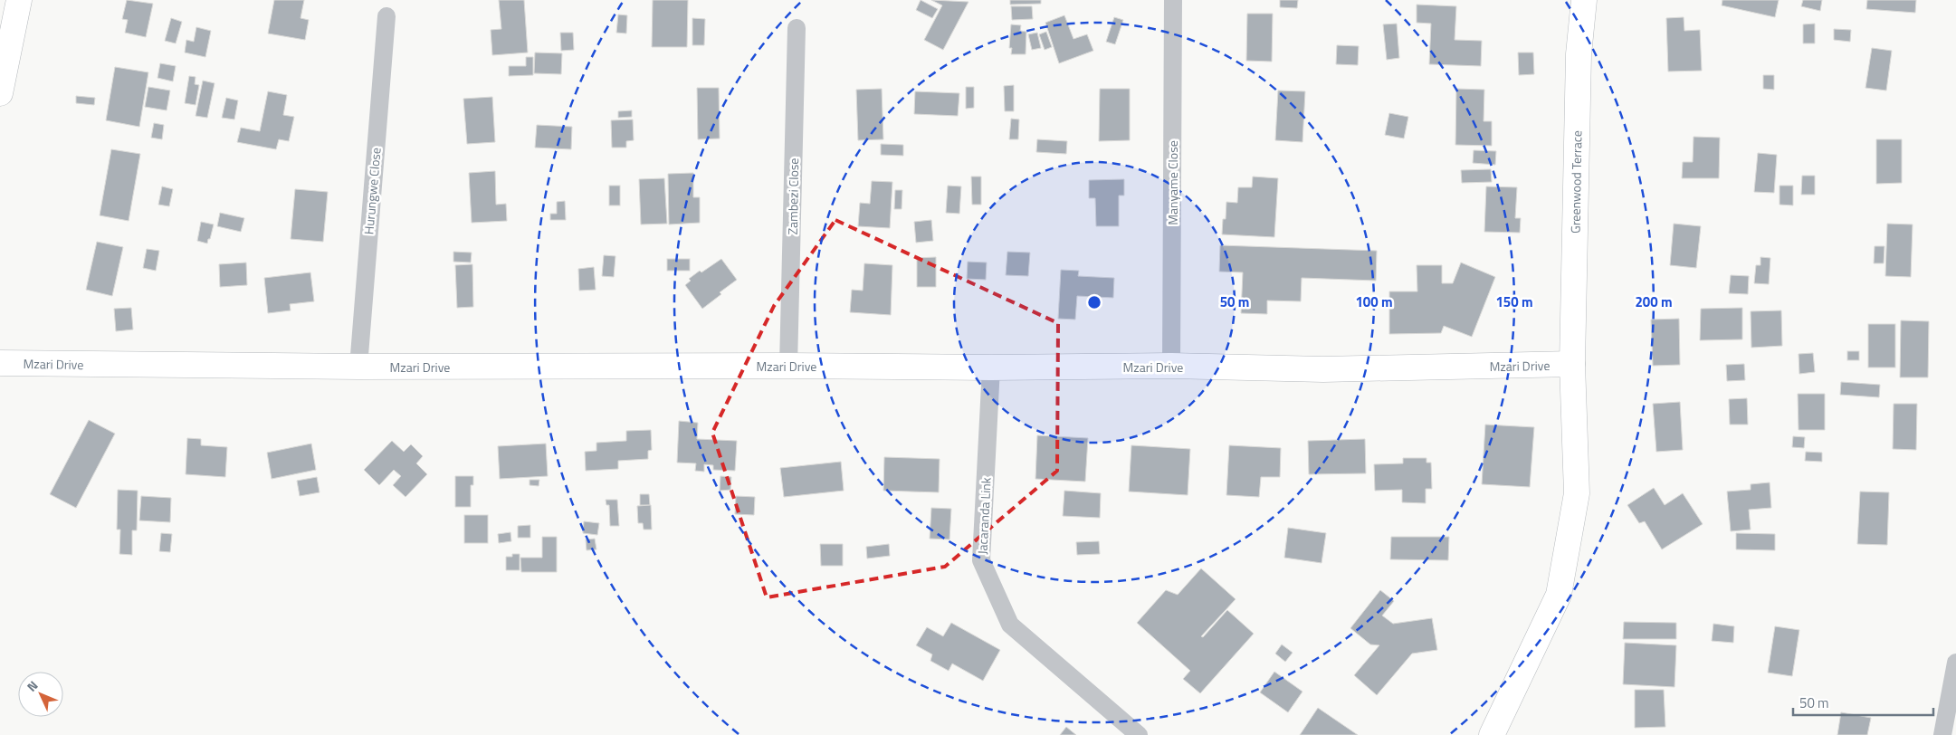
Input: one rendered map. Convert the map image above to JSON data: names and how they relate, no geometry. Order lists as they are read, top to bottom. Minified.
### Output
{"streets":{"street":["Greenwood Terrace","Manyame Close","Hurungwe Close","Zambezi Close","Mzari Drive","Jacaranda Link"]},"crossings":[["Greenwood Terrace","Mzari Drive"],["Manyame Close","Mzari Drive"],["Hurungwe Close","Mzari Drive"],["Zambezi Close","Mzari Drive"],["Mzari Drive","Jacaranda Link"]],"scale_bar":"50 m","north":"top left","rings":["50 m","100 m","150 m","200 m"]}
